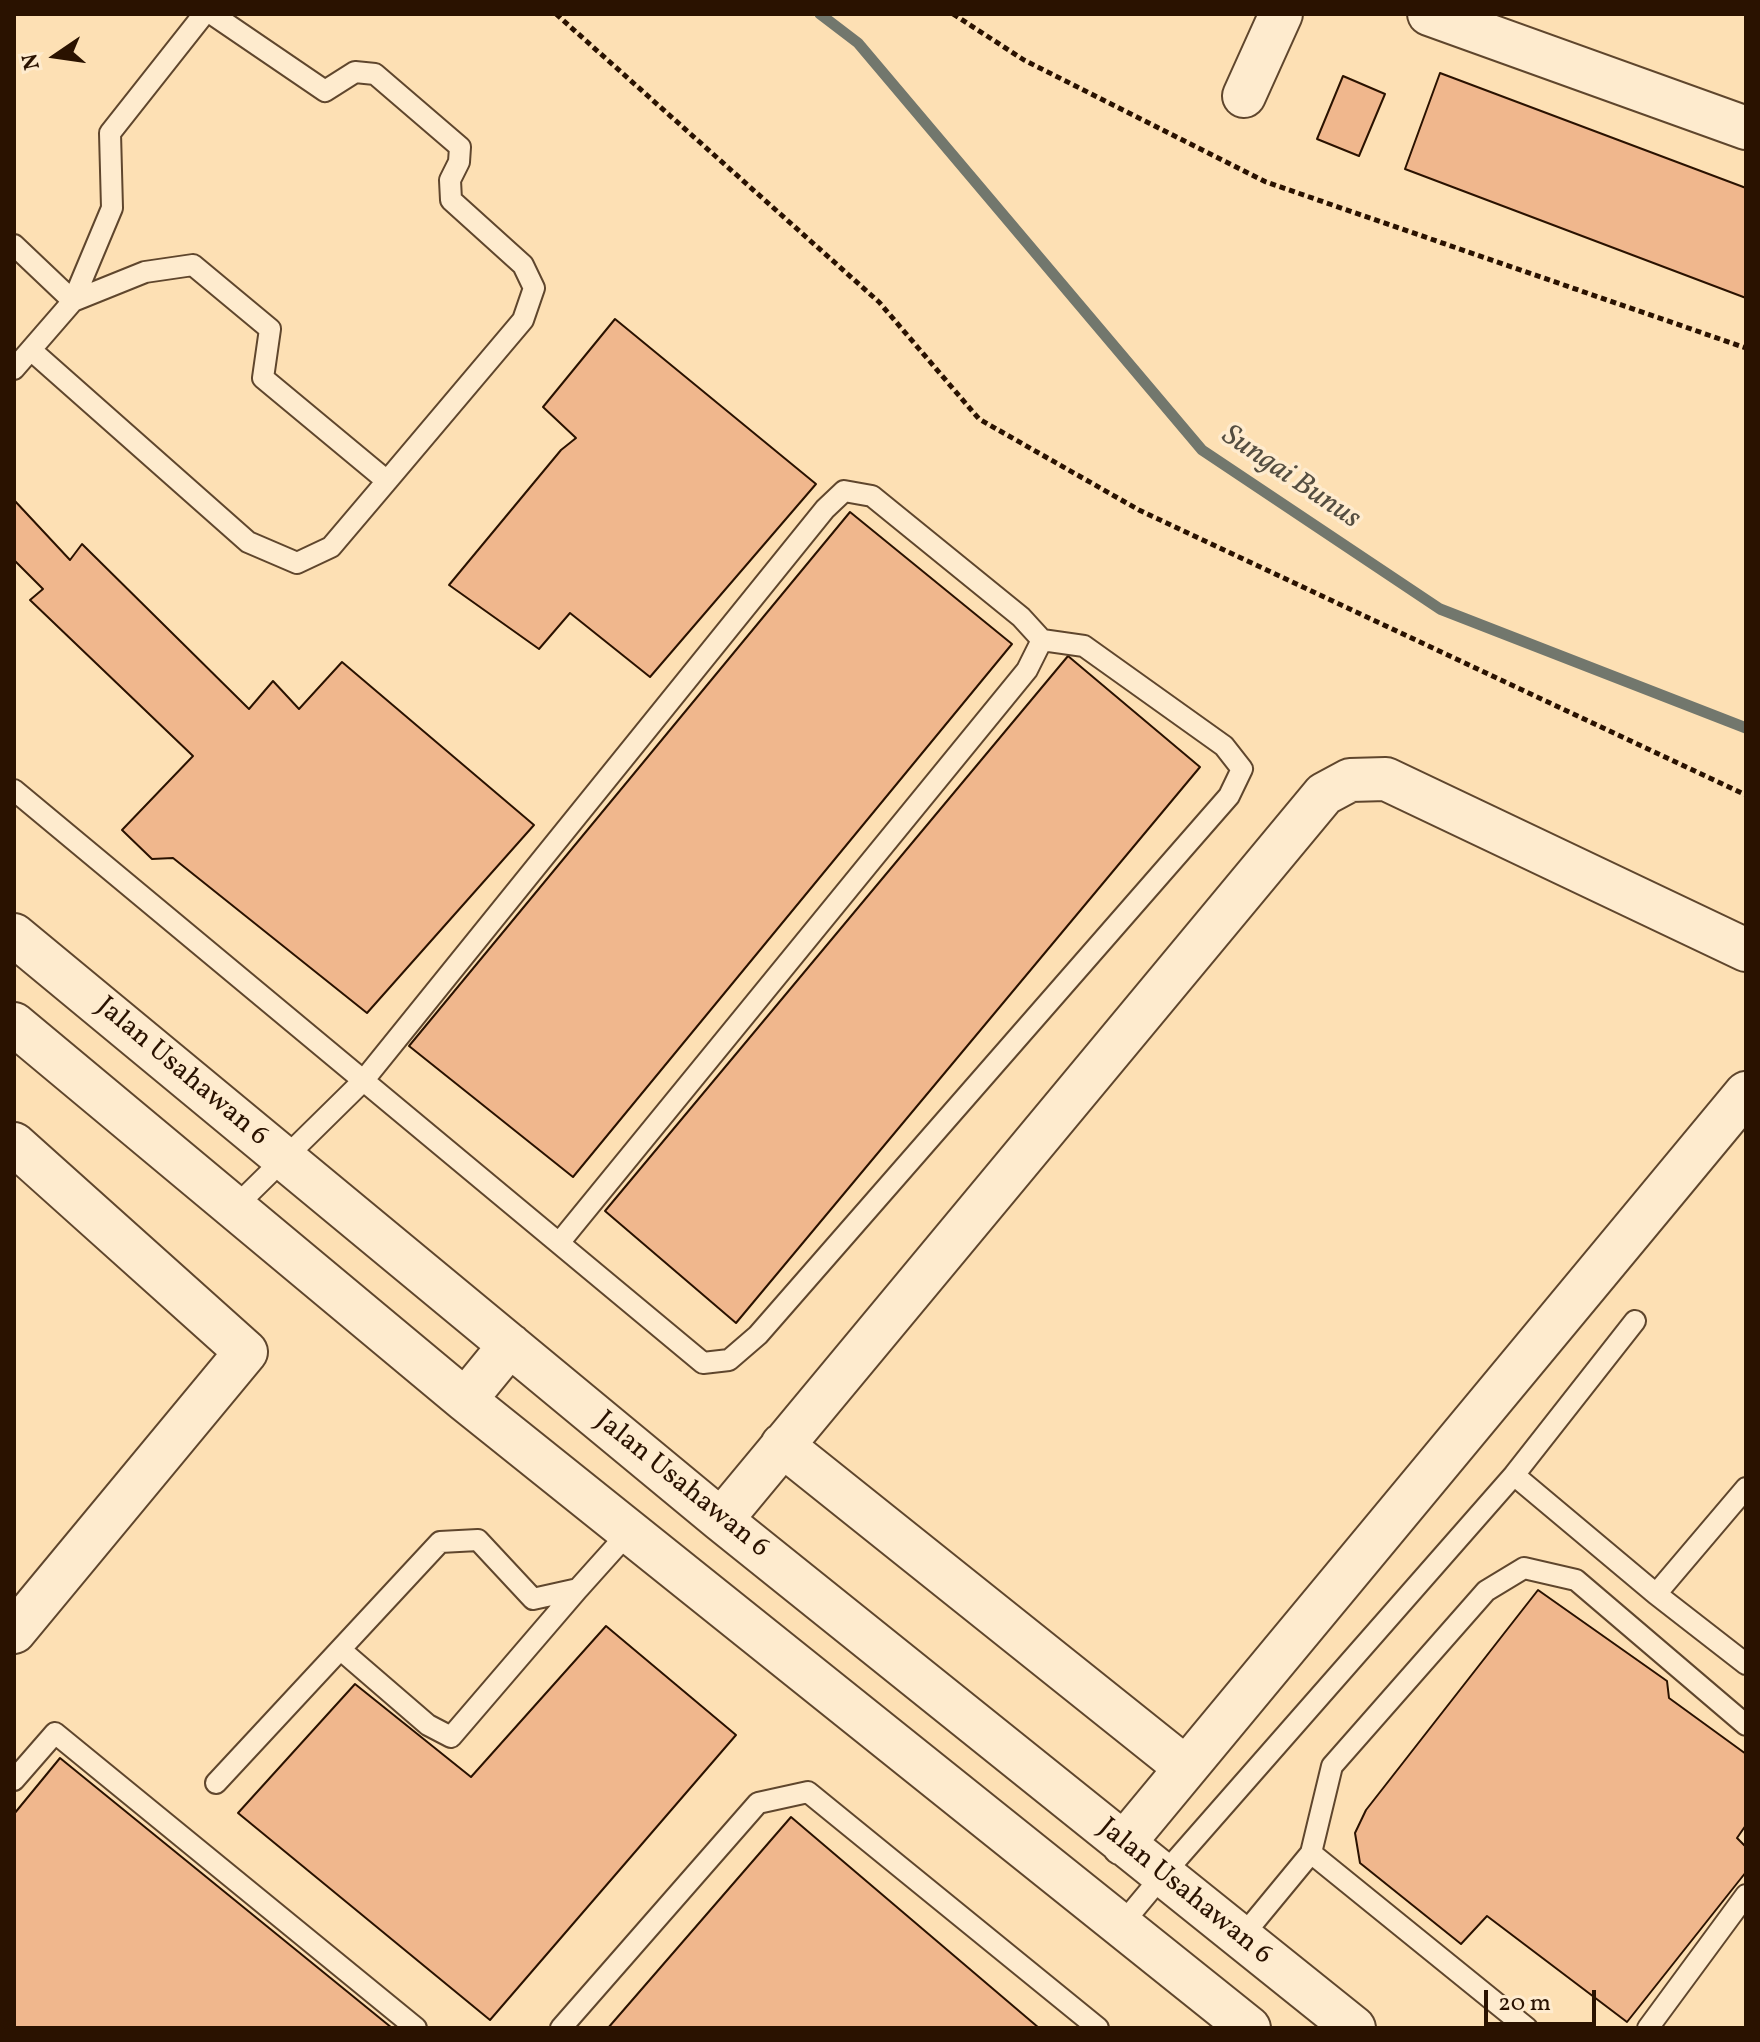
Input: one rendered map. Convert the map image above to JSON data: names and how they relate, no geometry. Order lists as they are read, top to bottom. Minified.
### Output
{"streets":{"street":["Jalan Usahawan 6"]},"water":["Sungai Bunus"],"scale_bar":"20 m","north":"left"}
